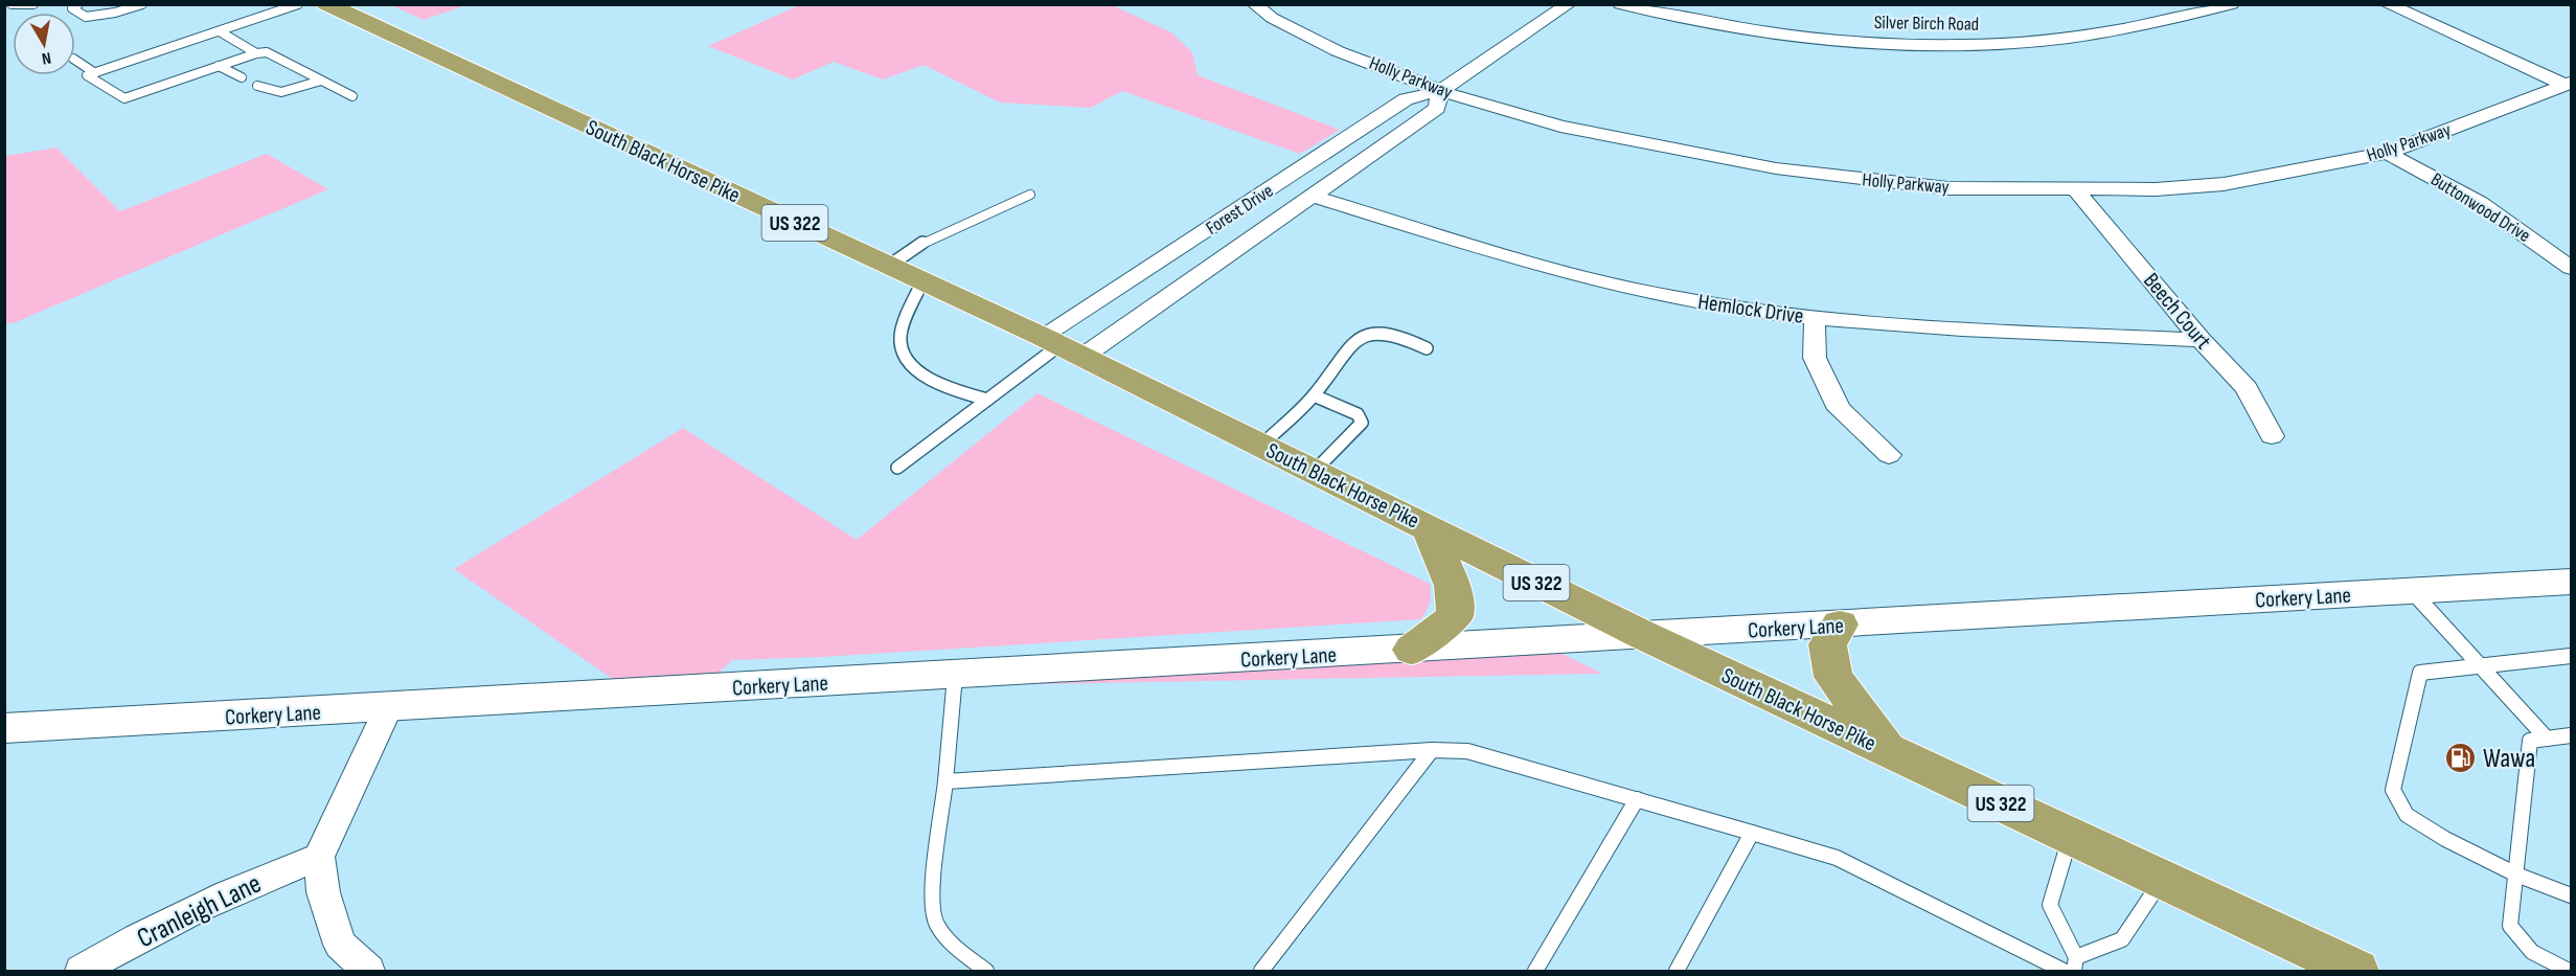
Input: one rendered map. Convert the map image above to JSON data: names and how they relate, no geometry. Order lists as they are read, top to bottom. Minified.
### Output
{"streets":{"highway":["South Black Horse Pike","US 322"],"street":["Silver Birch Road","Holly Parkway","Buttonwood Drive","Forest Drive","Hemlock Drive","Beech Court","Corkery Lane","Cranleigh Lane"]},"crossings":[["Holly Parkway","Buttonwood Drive"],["Holly Parkway","Forest Drive"],["Holly Parkway","Beech Court"],["South Black Horse Pike","Forest Drive"],["South Black Horse Pike","Corkery Lane"],["Forest Drive","Hemlock Drive"],["Hemlock Drive","Beech Court"]],"places":{"fuel station":["Wawa"]},"north":"bottom"}
